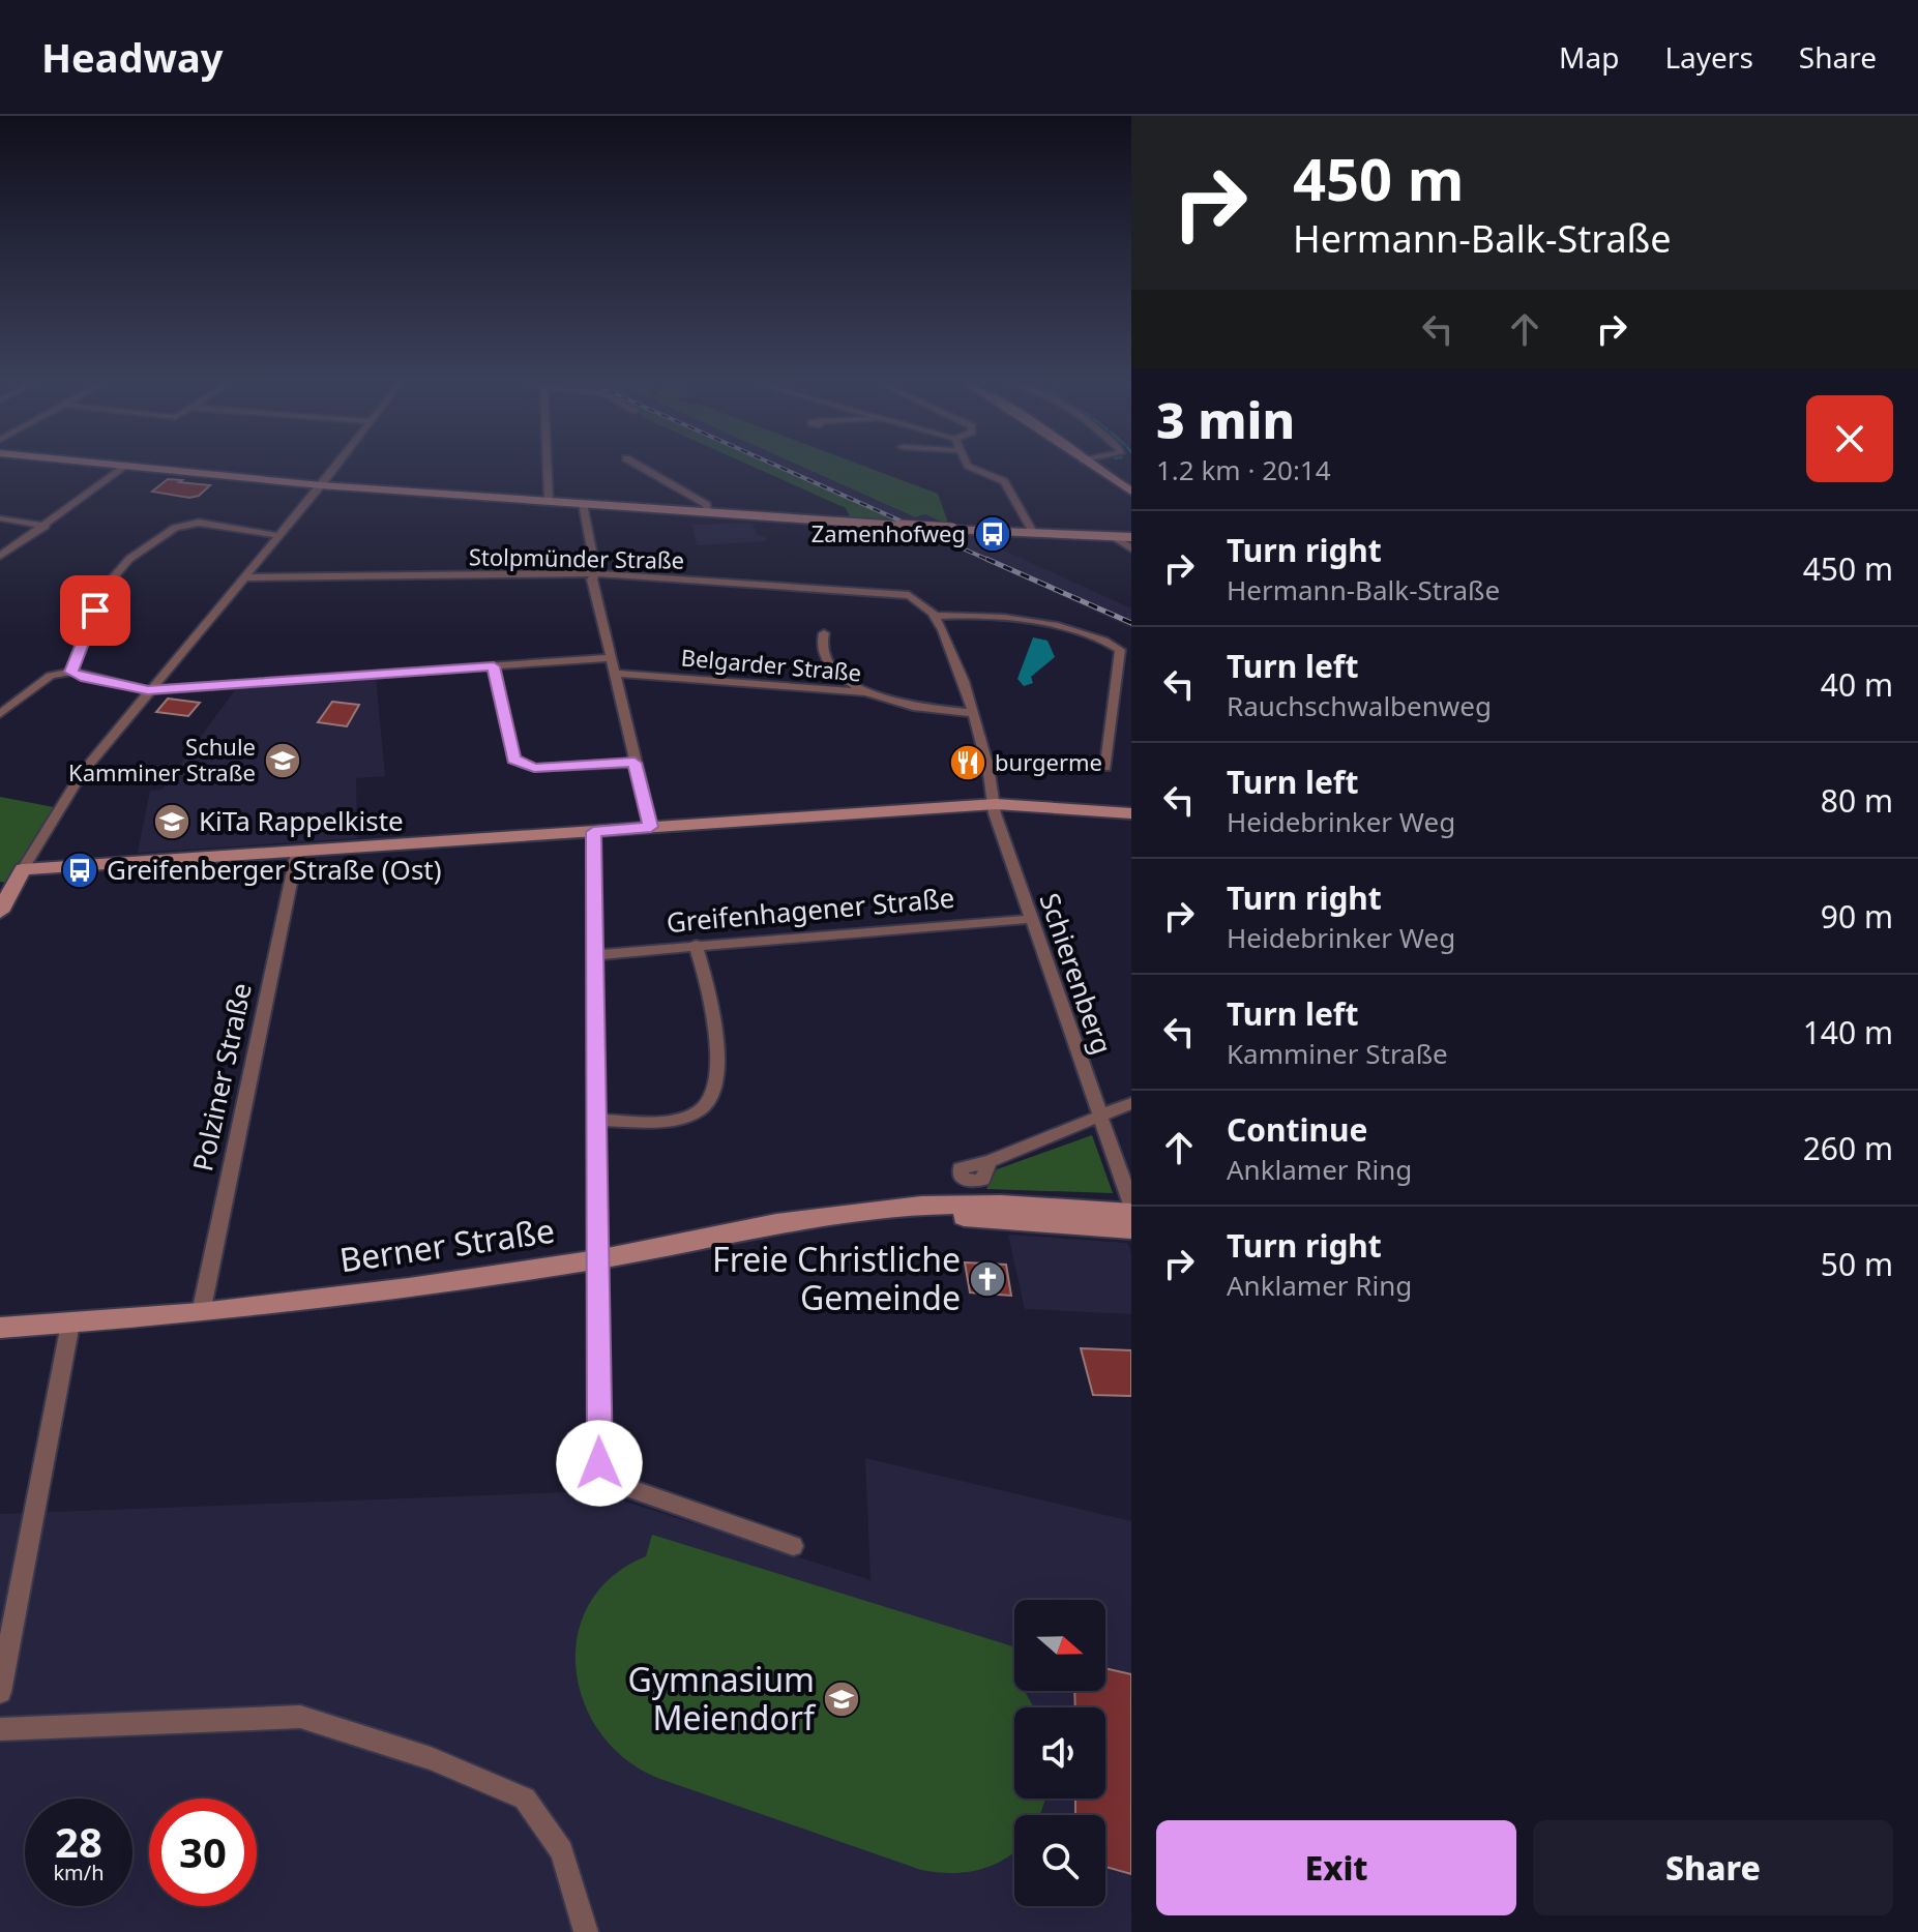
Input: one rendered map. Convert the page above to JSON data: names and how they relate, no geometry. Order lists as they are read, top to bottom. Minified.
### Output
{"streets":{"street":["Stolpmünder Straße","Belgarder Straße","Greifenhagener Straße","Schierenberg","Polziner Straße","Berner Straße"]},"crossings":[["Stolpmünder Straße","Schierenberg"],["Belgarder Straße","Schierenberg"],["Greifenhagener Straße","Schierenberg"],["Polziner Straße","Berner Straße"]],"places":{"bus stop":["Zamenhofweg","Greifenberger Straße (Ost)"],"school or university":["Schule Kamminer Straße","KiTa Rappelkiste","Gymnasium Meiendorf"],"restaurant":["burgerme"],"church":["Freie Christliche Gemeinde"]},"north":"right","page":{"header":"Headway","nav":["Map","Layers","Share"],"turn":["450 m","Hermann-Balk-Straße"],"heading":["3 min","1.2 km · 20:14"],"list":[{"name":"Turn right","note":"Hermann-Balk-Straße","value":"450 m"},{"name":"Turn left","note":"Rauchschwalbenweg","value":"40 m"},{"name":"Turn left","note":"Heidebrinker Weg","value":"80 m"},{"name":"Turn right","note":"Heidebrinker Weg","value":"90 m"},{"name":"Turn left","note":"Kamminer Straße","value":"140 m"},{"name":"Continue","note":"Anklamer Ring","value":"260 m"},{"name":"Turn right","note":"Anklamer Ring","value":"50 m"}],"speed":"28 km/h","limit":"30","buttons":["Exit","Share"]}}
